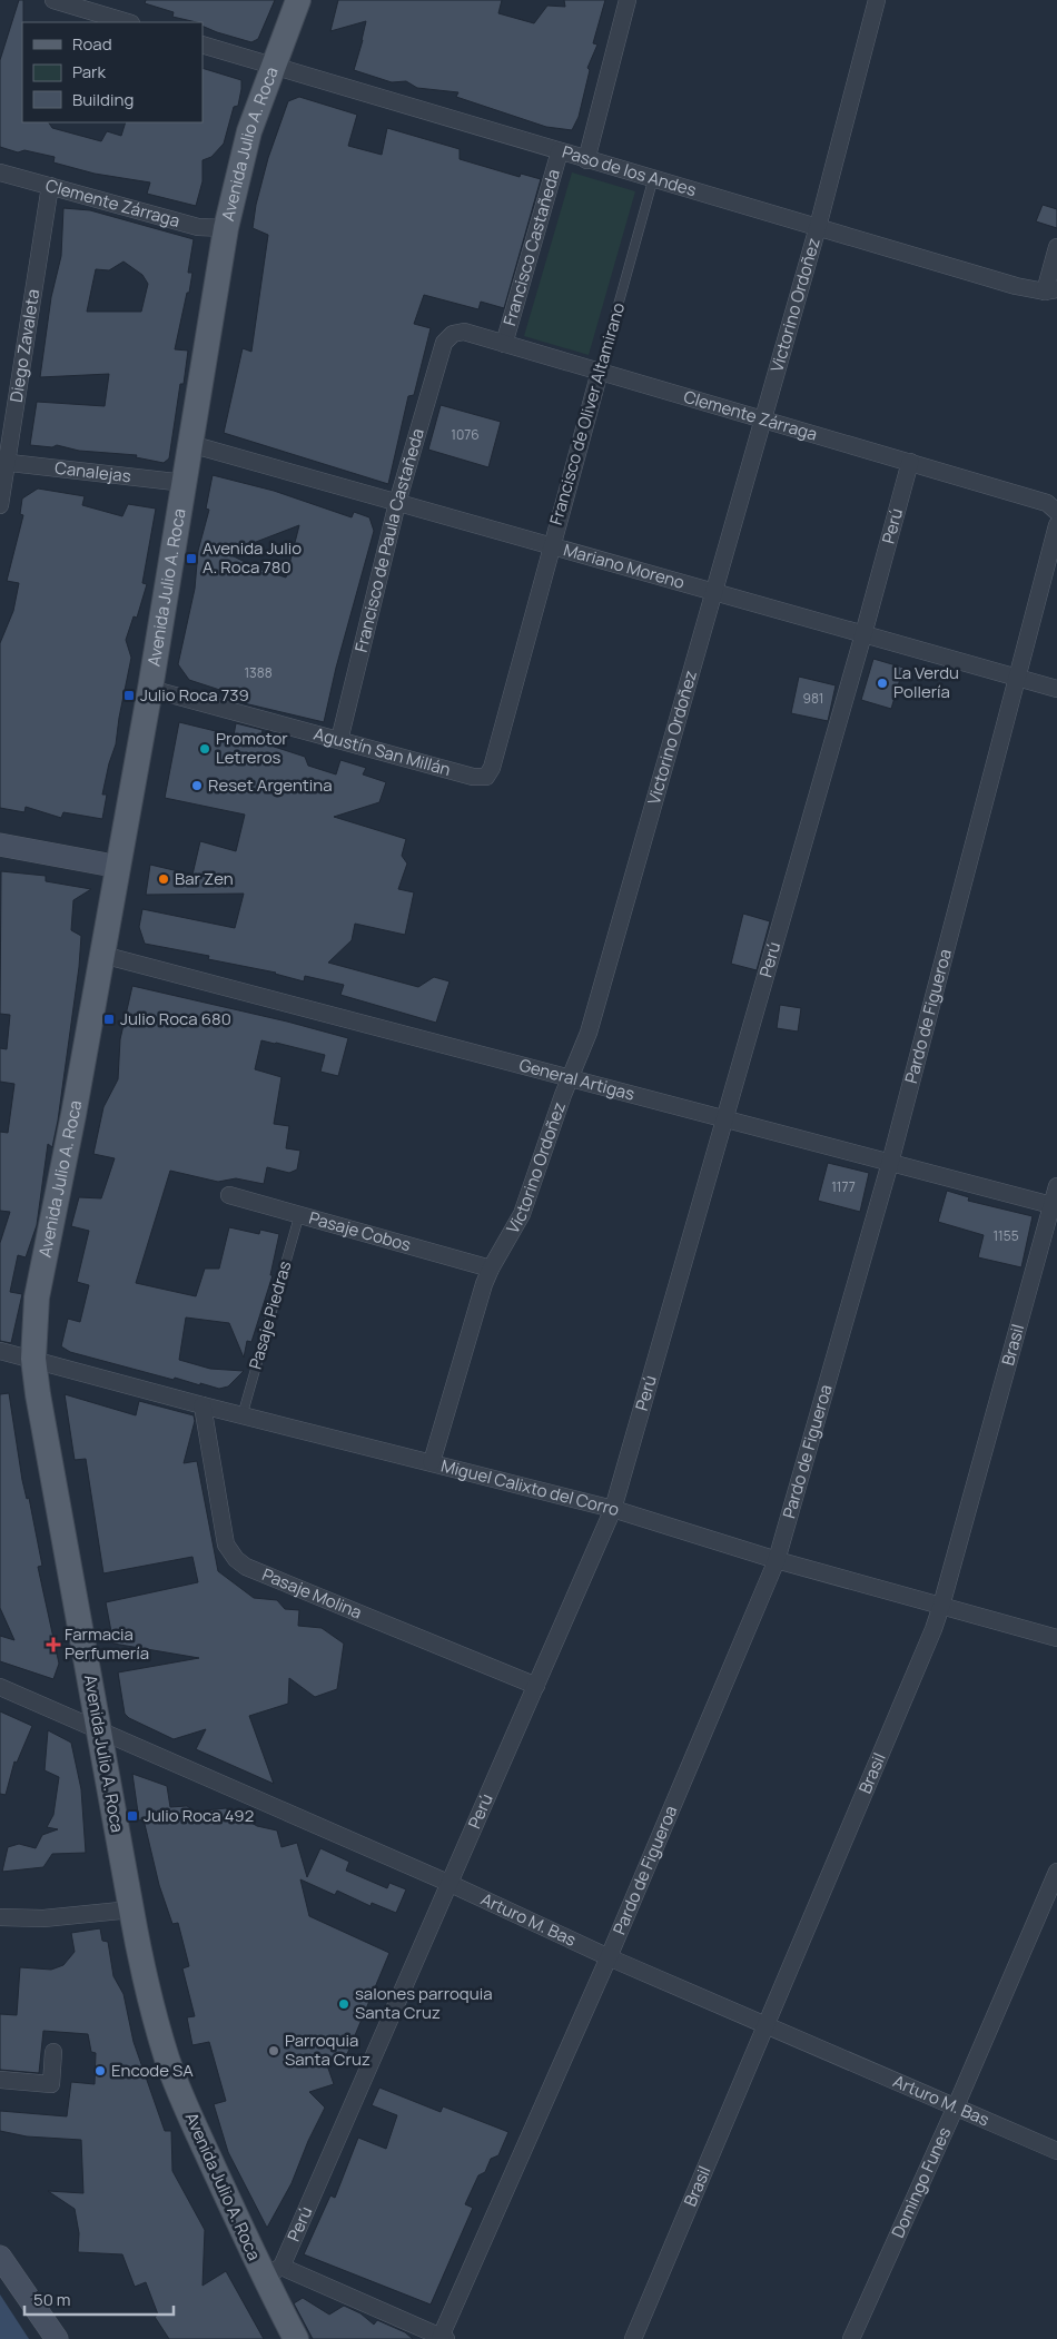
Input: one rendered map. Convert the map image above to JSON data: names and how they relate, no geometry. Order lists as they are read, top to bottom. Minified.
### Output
{"streets":{"main road":["Avenida Julio A. Roca"],"street":["Paso de los Andes","Clemente Zárraga","Francisco Castañeda","Victorino Ordoñez","Diego Zavaleta","Francisco de Oliver Altamirano","Canalejas","Perú","Francisco de Paula Castañeda","Mariano Moreno","Agustín San Millán","Pardo de Figueroa","General Artigas","Pasaje Cobos","Brasil","Miguel Calixto del Corro","Pasaje Molina","Arturo M. Bas","Domingo Funes"],"lane":["Pasaje Piedras"]},"crossings":[["Avenida Julio A. Roca","Paso de los Andes"],["Avenida Julio A. Roca","Clemente Zárraga"],["Avenida Julio A. Roca","Canalejas"],["Avenida Julio A. Roca","Perú"],["Avenida Julio A. Roca","Mariano Moreno"],["Avenida Julio A. Roca","Agustín San Millán"],["Avenida Julio A. Roca","General Artigas"],["Avenida Julio A. Roca","Miguel Calixto del Corro"],["Avenida Julio A. Roca","Arturo M. Bas"],["Paso de los Andes","Francisco Castañeda"],["Paso de los Andes","Victorino Ordoñez"],["Paso de los Andes","Francisco de Oliver Altamirano"],["Clemente Zárraga","Francisco Castañeda"],["Clemente Zárraga","Victorino Ordoñez"],["Clemente Zárraga","Diego Zavaleta"],["Clemente Zárraga","Francisco de Oliver Altamirano"],["Clemente Zárraga","Perú"],["Clemente Zárraga","Francisco de Paula Castañeda"],["Victorino Ordoñez","Mariano Moreno"],["Victorino Ordoñez","General Artigas"],["Victorino Ordoñez","Pasaje Cobos"],["Victorino Ordoñez","Miguel Calixto del Corro"],["Diego Zavaleta","Canalejas"],["Francisco de Oliver Altamirano","Mariano Moreno"],["Francisco de Oliver Altamirano","Agustín San Millán"],["Perú","Mariano Moreno"],["Perú","General Artigas"],["Perú","Miguel Calixto del Corro"],["Perú","Pasaje Molina"],["Perú","Arturo M. Bas"],["Francisco de Paula Castañeda","Mariano Moreno"],["Francisco de Paula Castañeda","Agustín San Millán"],["Mariano Moreno","Pardo de Figueroa"],["Pardo de Figueroa","General Artigas"],["Pardo de Figueroa","Miguel Calixto del Corro"],["Pardo de Figueroa","Arturo M. Bas"],["General Artigas","Brasil"],["Pasaje Cobos","Pasaje Piedras"],["Pasaje Piedras","Miguel Calixto del Corro"],["Brasil","Miguel Calixto del Corro"],["Brasil","Arturo M. Bas"],["Miguel Calixto del Corro","Pasaje Molina"],["Arturo M. Bas","Domingo Funes"]],"places":{"transit":["Avenida Julio A. Roca 780","Julio Roca 739","Julio Roca 680","Julio Roca 492"],"other":["La Verdu Pollería","Promotor Letreros","Reset Argentina","Bar Zen","salones parroquia Santa Cruz","Parroquia Santa Cruz","Encode SA"],"health":["Farmacia Perfumería"]},"house_numbers":["1076","1388","981","1177","1155"],"legend":["Road","Park","Building"],"scale_bar":"50 m"}
